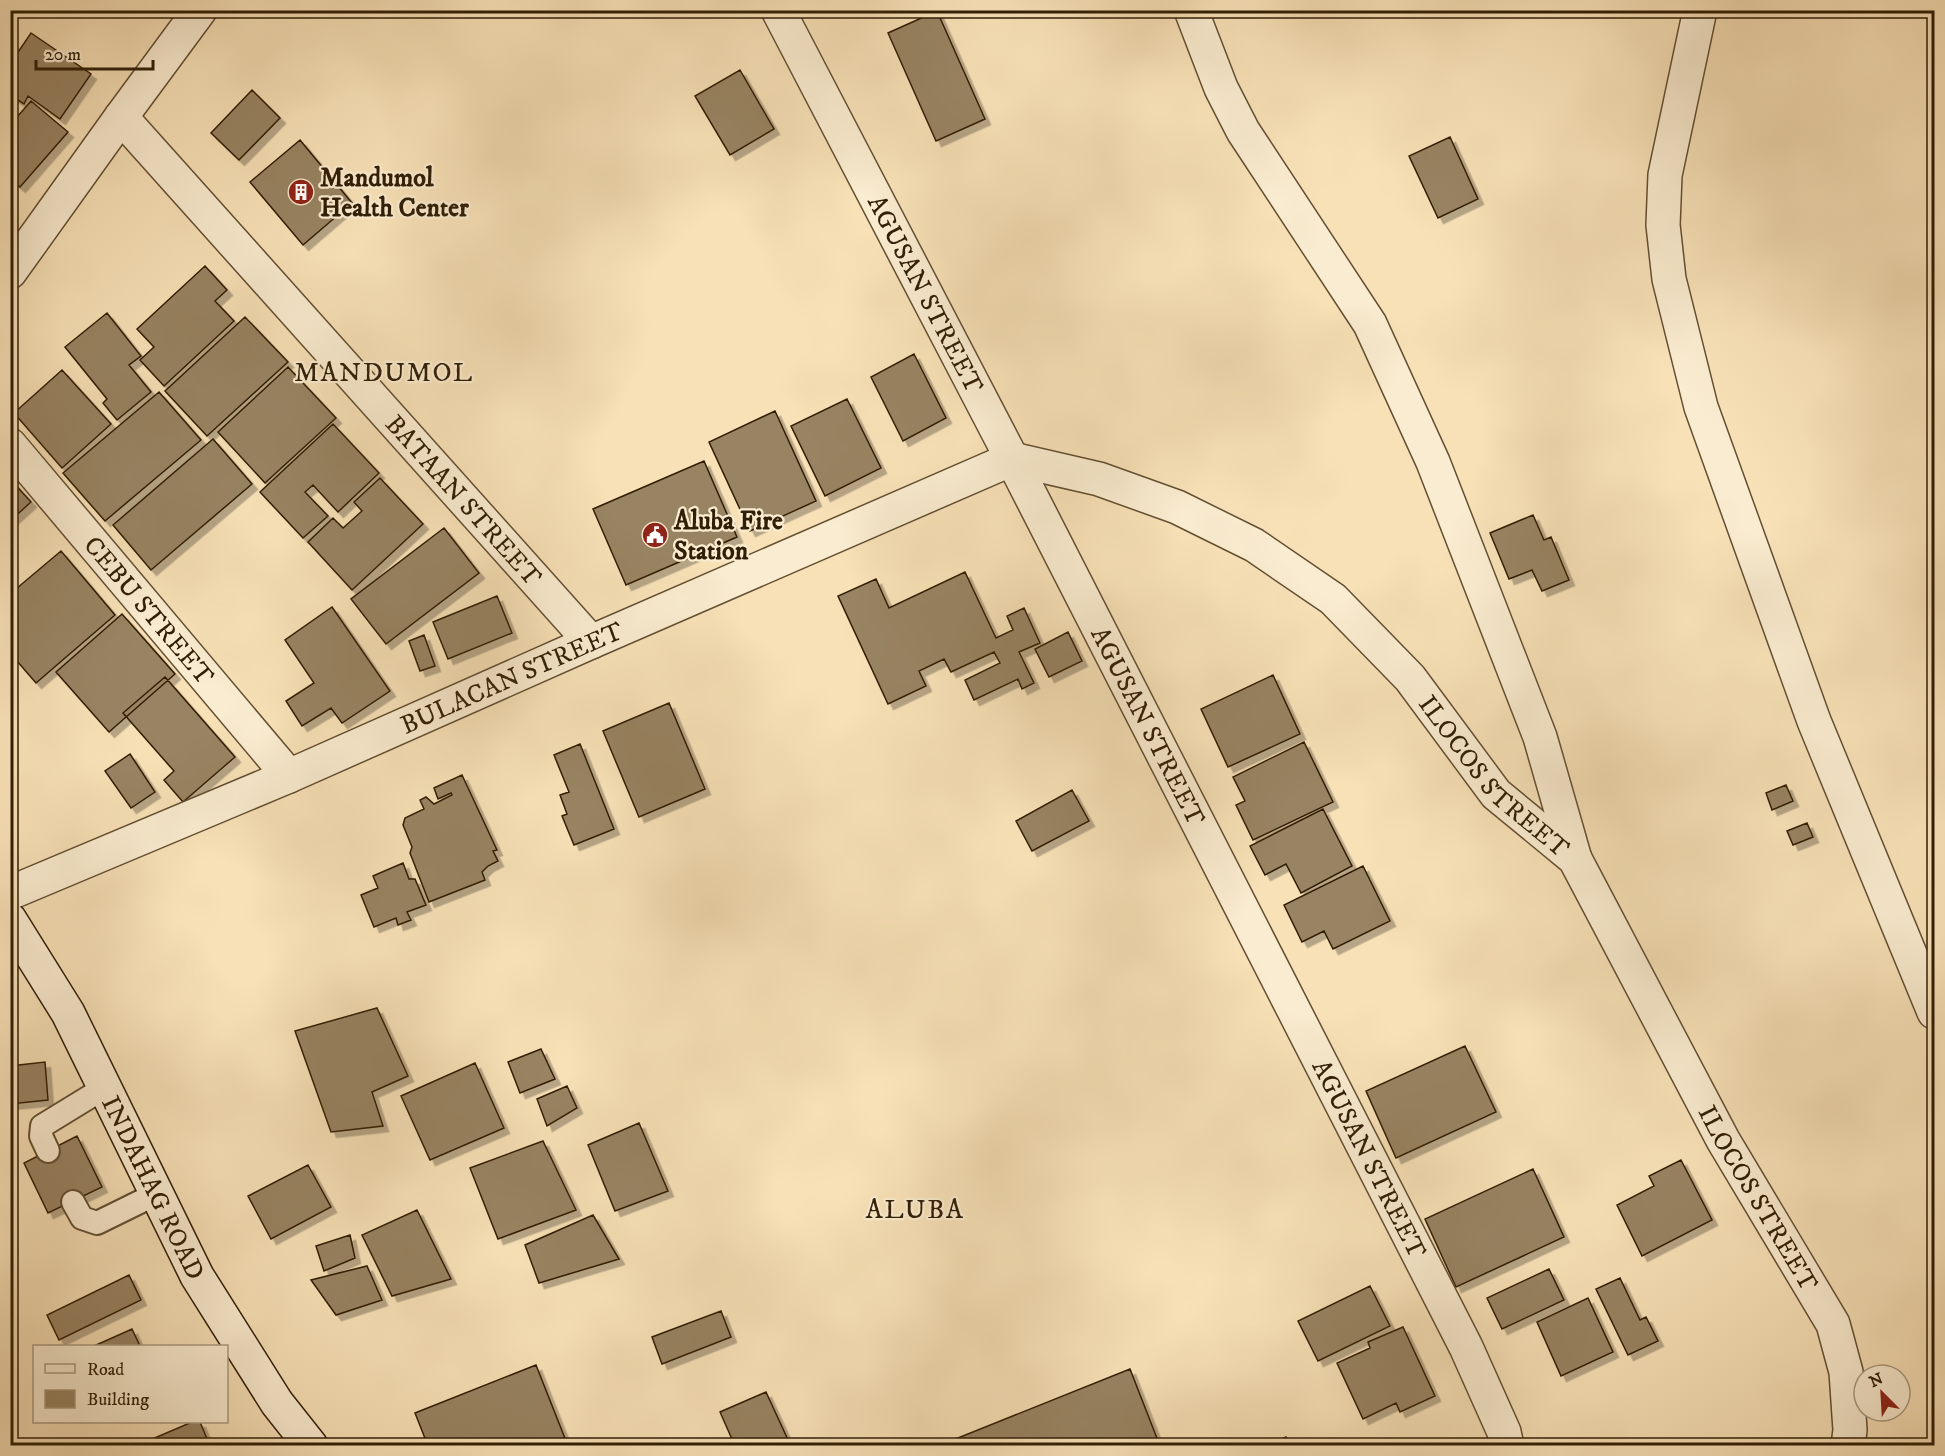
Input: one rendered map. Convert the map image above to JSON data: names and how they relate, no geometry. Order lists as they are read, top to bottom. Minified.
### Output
{"streets":{"street":["AGUSAN STREET","BATAAN STREET","CEBU STREET","BULACAN STREET","ILOCOS STREET","INDAHAG ROAD"]},"crossings":[["AGUSAN STREET","BULACAN STREET"],["AGUSAN STREET","ILOCOS STREET"],["BATAAN STREET","BULACAN STREET"],["CEBU STREET","BULACAN STREET"],["BULACAN STREET","ILOCOS STREET"]],"districts":["MANDUMOL","ALUBA"],"places":{"building":["Mandumol Health Center"],"public building":["Aluba Fire Station"]},"legend":["Road","Building"],"scale_bar":"20 m","north":"top left"}
